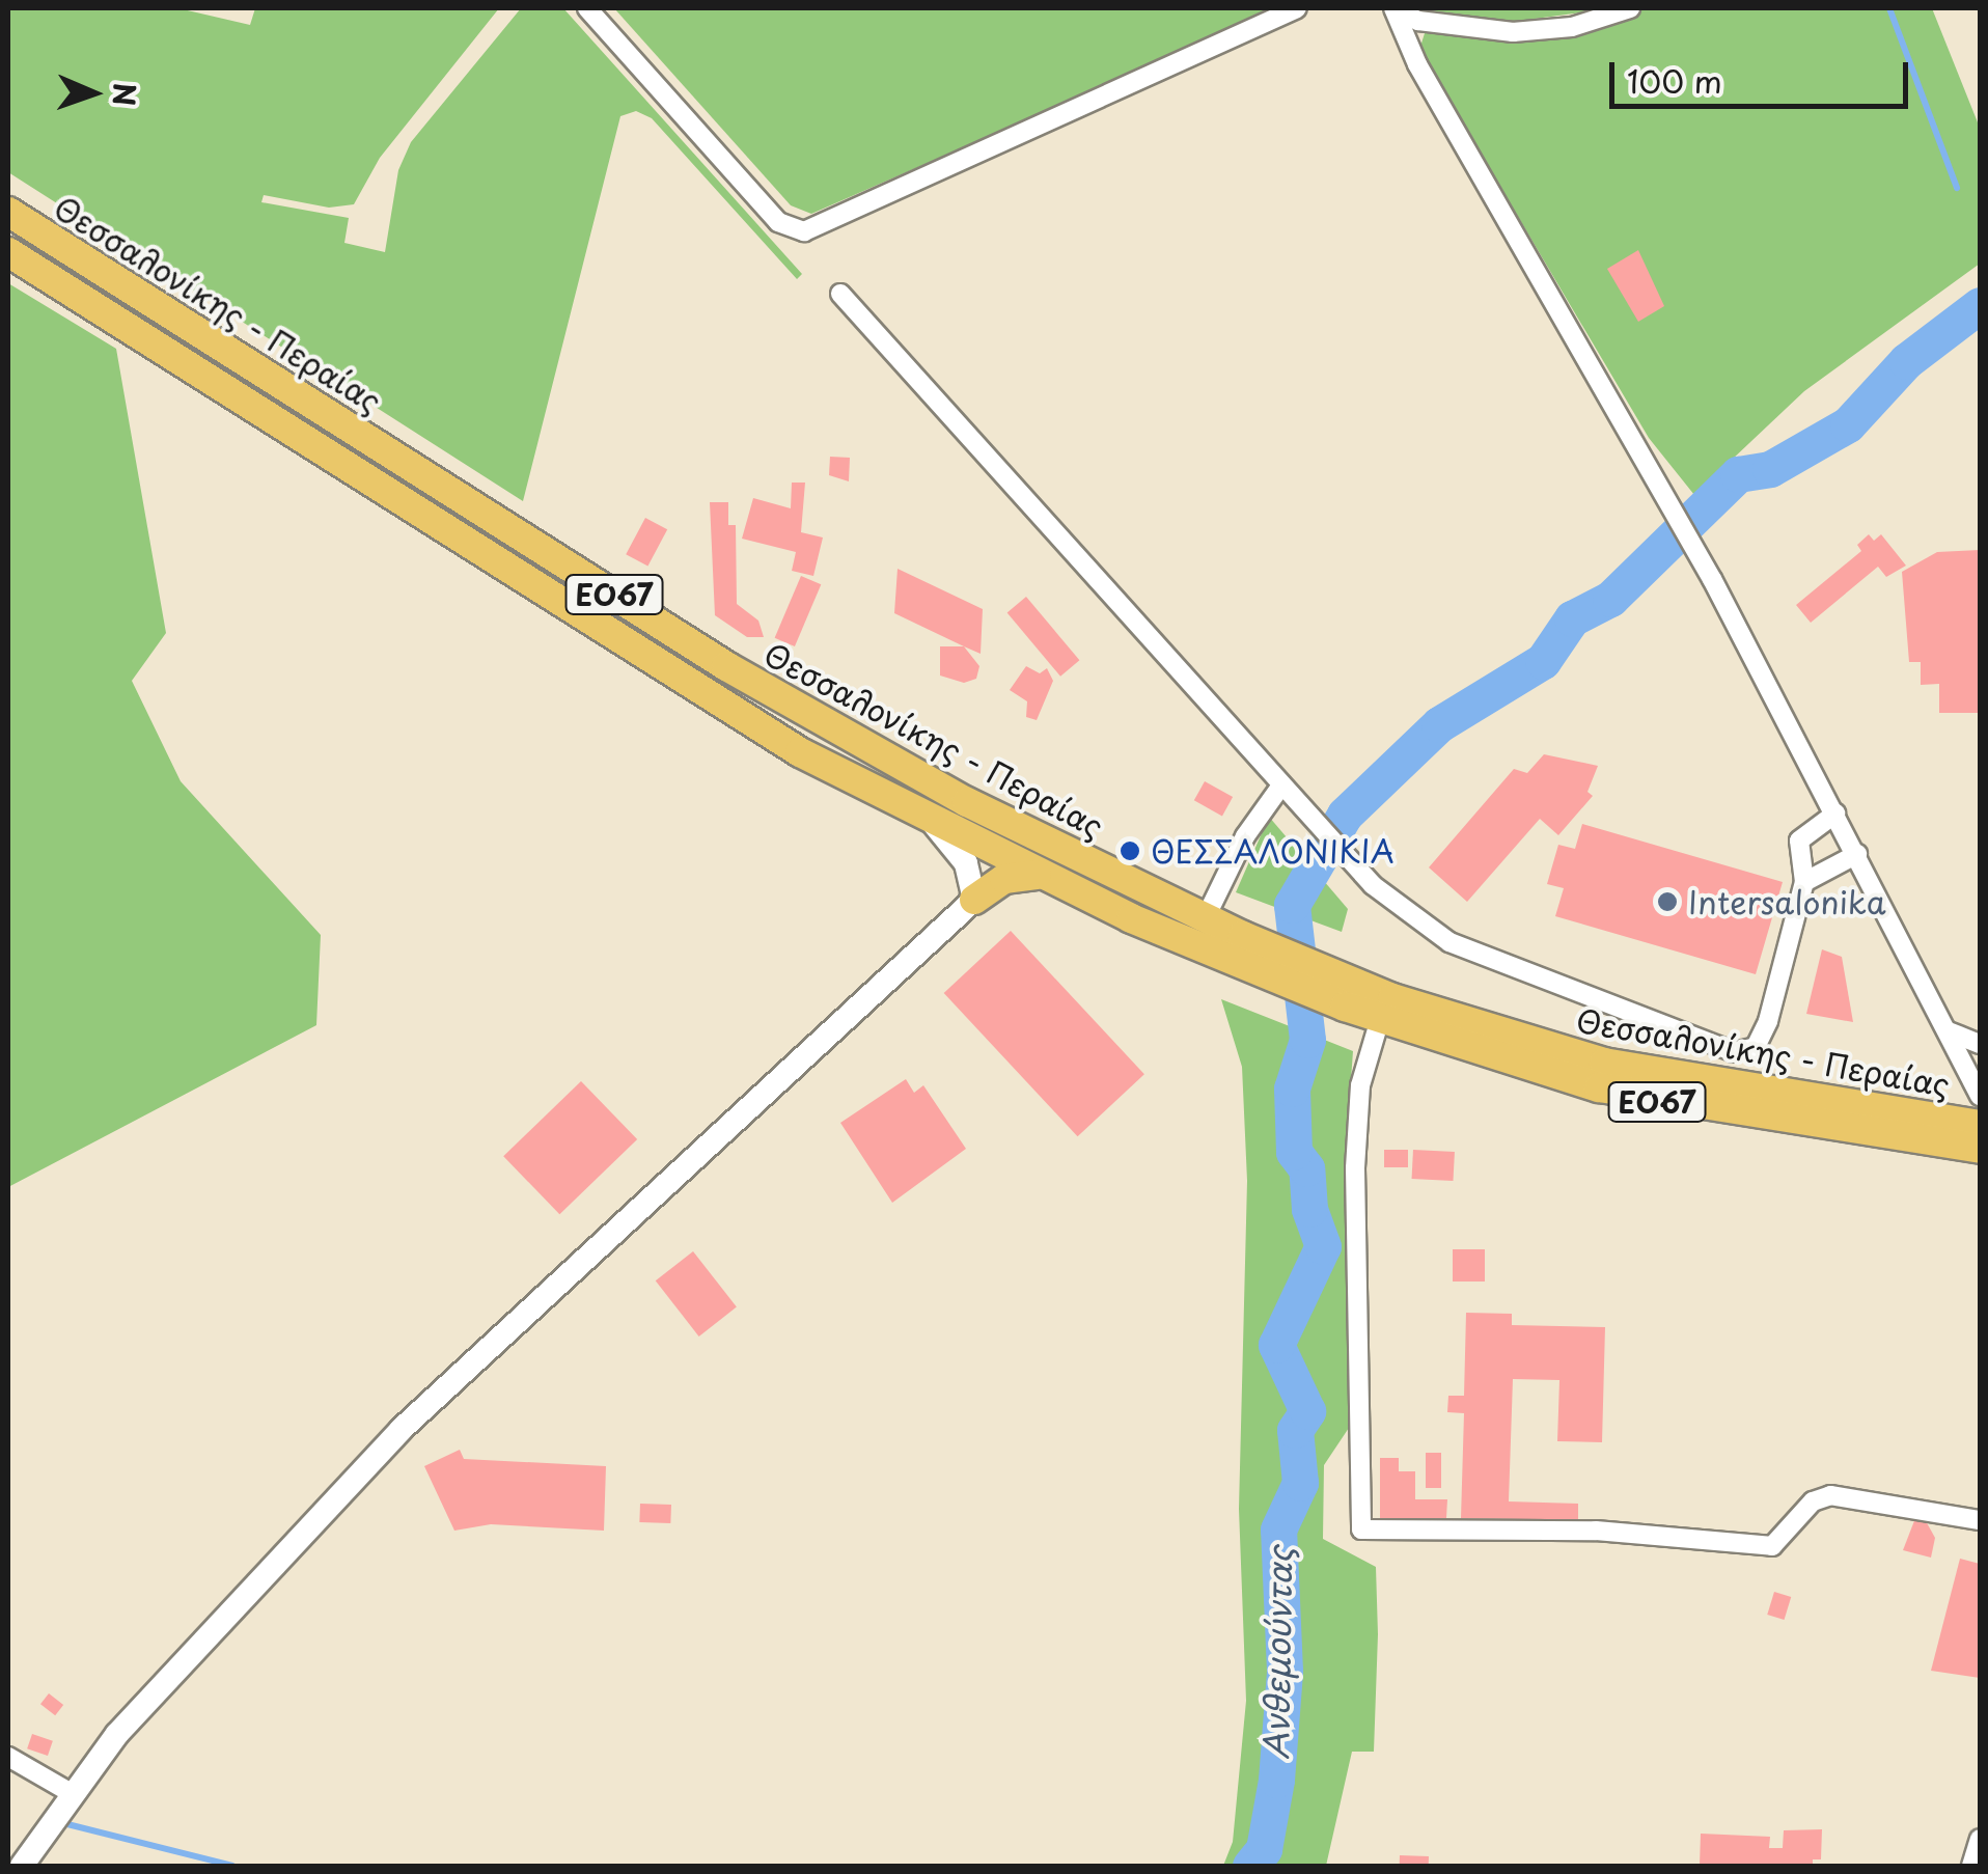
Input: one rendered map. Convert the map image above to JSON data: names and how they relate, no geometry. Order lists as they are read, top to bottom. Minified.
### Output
{"streets":{"main road":["Θεσσαλονίκης - Περαίας","ΕΟ67"]},"water":["Ανθεμούντας"],"places":["ΘΕΣΣΑΛΟΝΙΚΙΑ","Intersalonika"],"scale_bar":"100 m","north":"right"}
